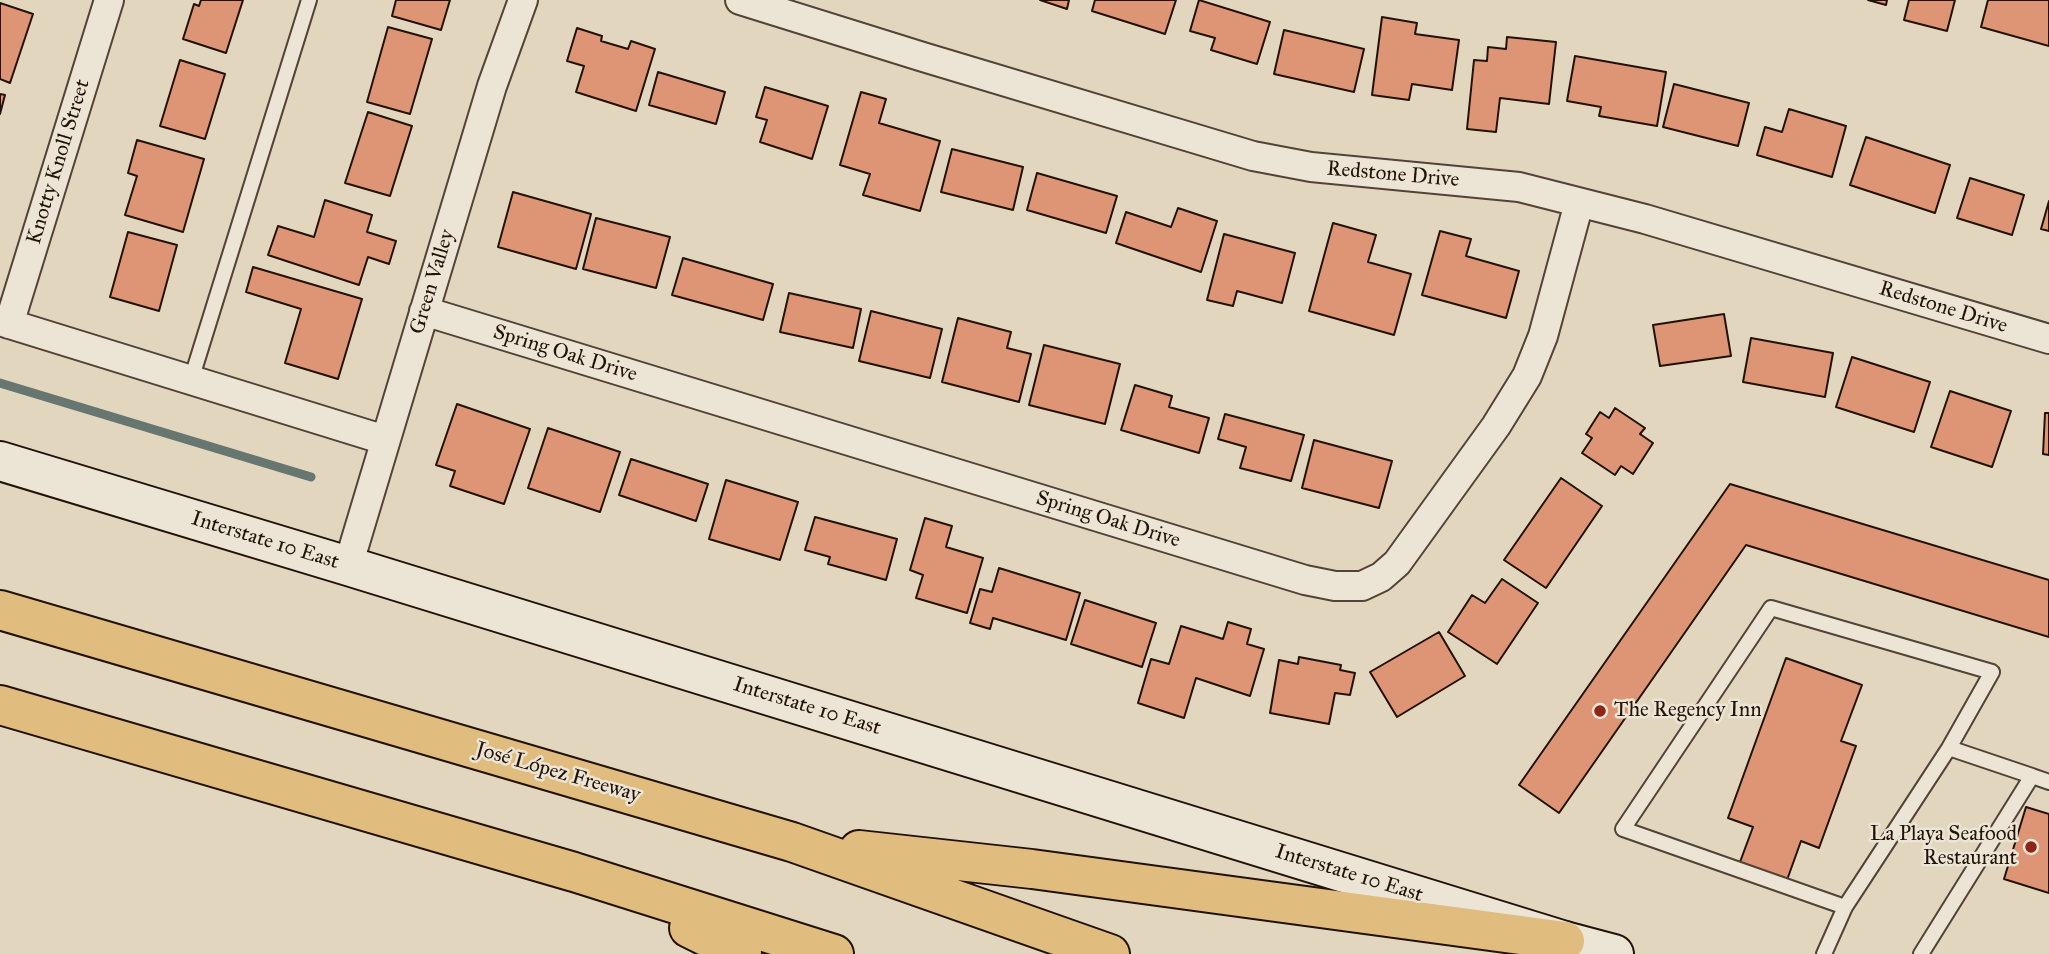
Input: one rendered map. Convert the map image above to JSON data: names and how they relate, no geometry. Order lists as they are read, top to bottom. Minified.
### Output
{"streets":{"highway":["José López Freeway"],"main road":["Interstate 10 East"],"street":["Knotty Knoll Street","Redstone Drive","Green Valley","Spring Oak Drive"]},"crossings":[["Redstone Drive","Spring Oak Drive"],["Green Valley","Spring Oak Drive"],["Green Valley","Interstate 10 East"]],"places":["The Regency Inn","La Playa Seafood Restaurant"]}
